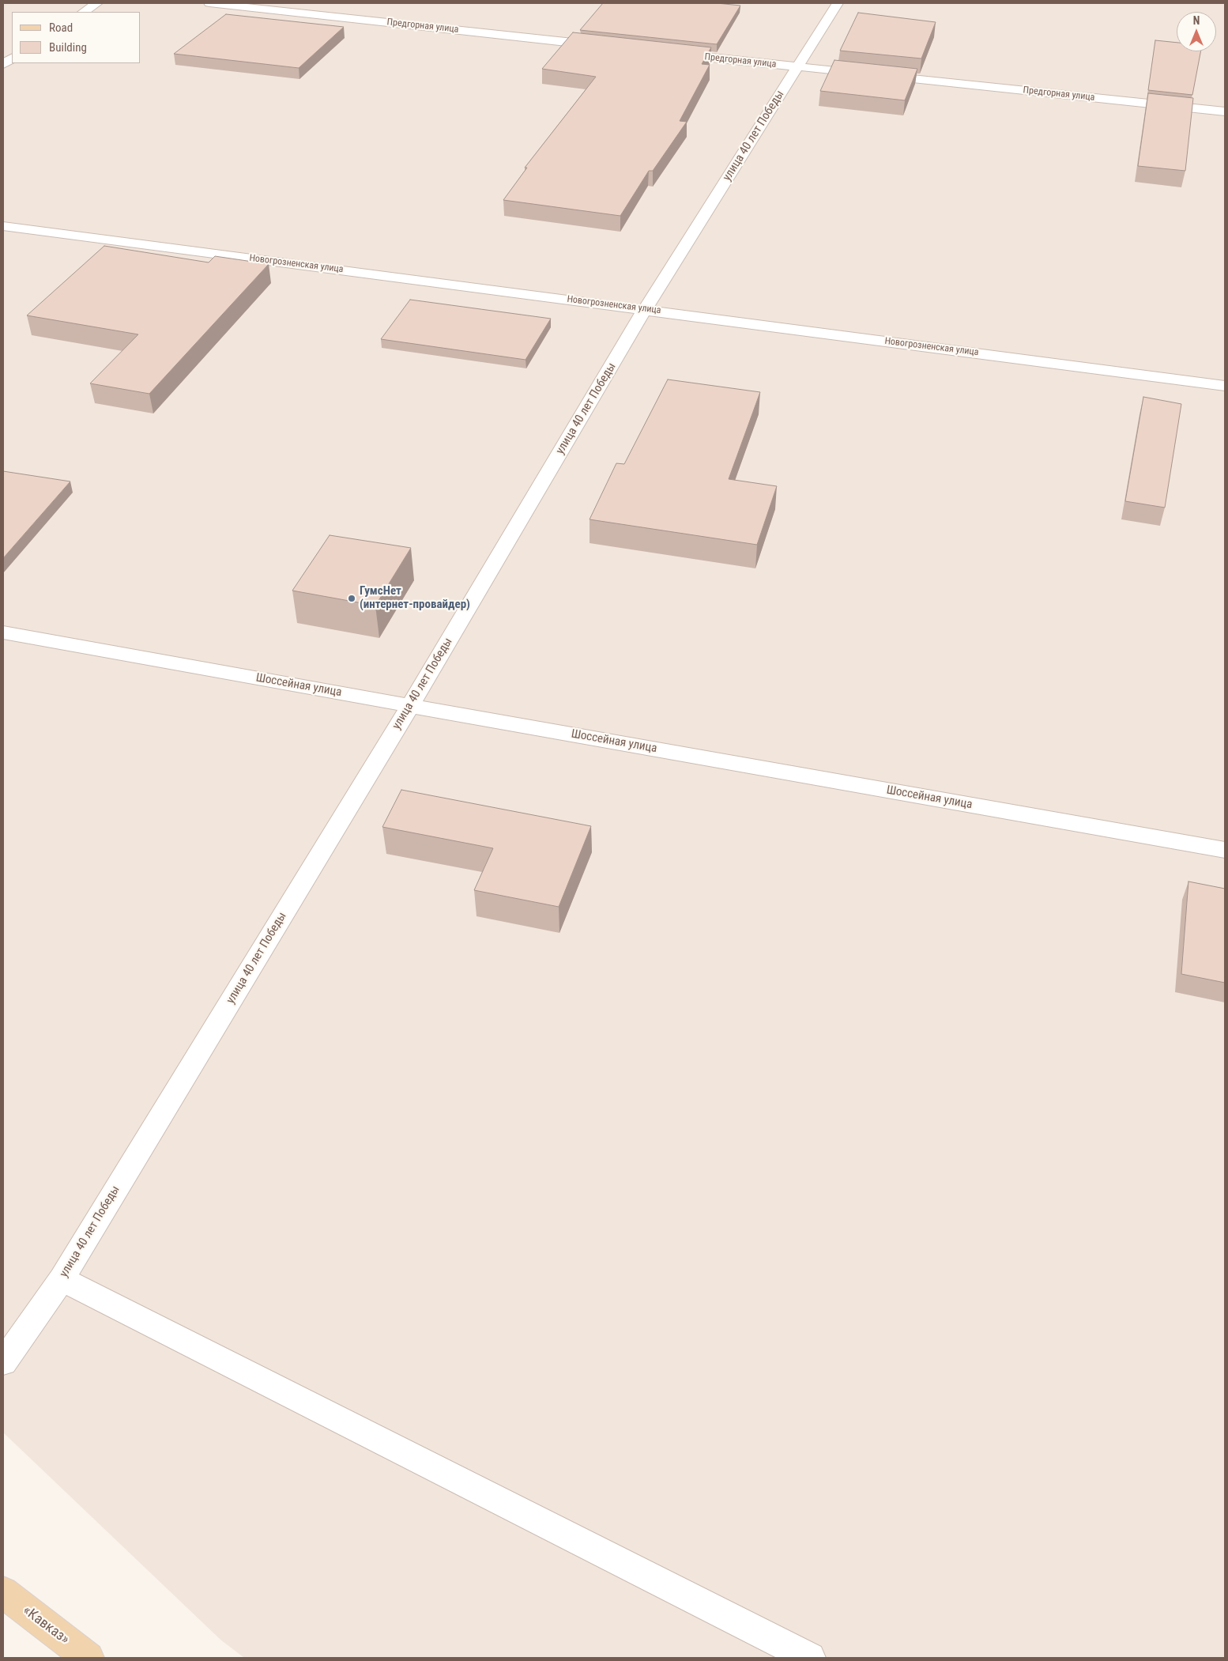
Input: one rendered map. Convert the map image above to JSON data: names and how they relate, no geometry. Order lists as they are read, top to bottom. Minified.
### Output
{"streets":{"main road":["«Кавказ»"],"street":["Предгорная улица","улица 40 лет Победы","Новогрозненская улица","Шоссейная улица"]},"crossings":[["Предгорная улица","улица 40 лет Победы"],["улица 40 лет Победы","Новогрозненская улица"],["улица 40 лет Победы","Шоссейная улица"]],"places":["ГумсНет (интернет-провайдер)"],"legend":["Road","Building"],"north":"top"}
